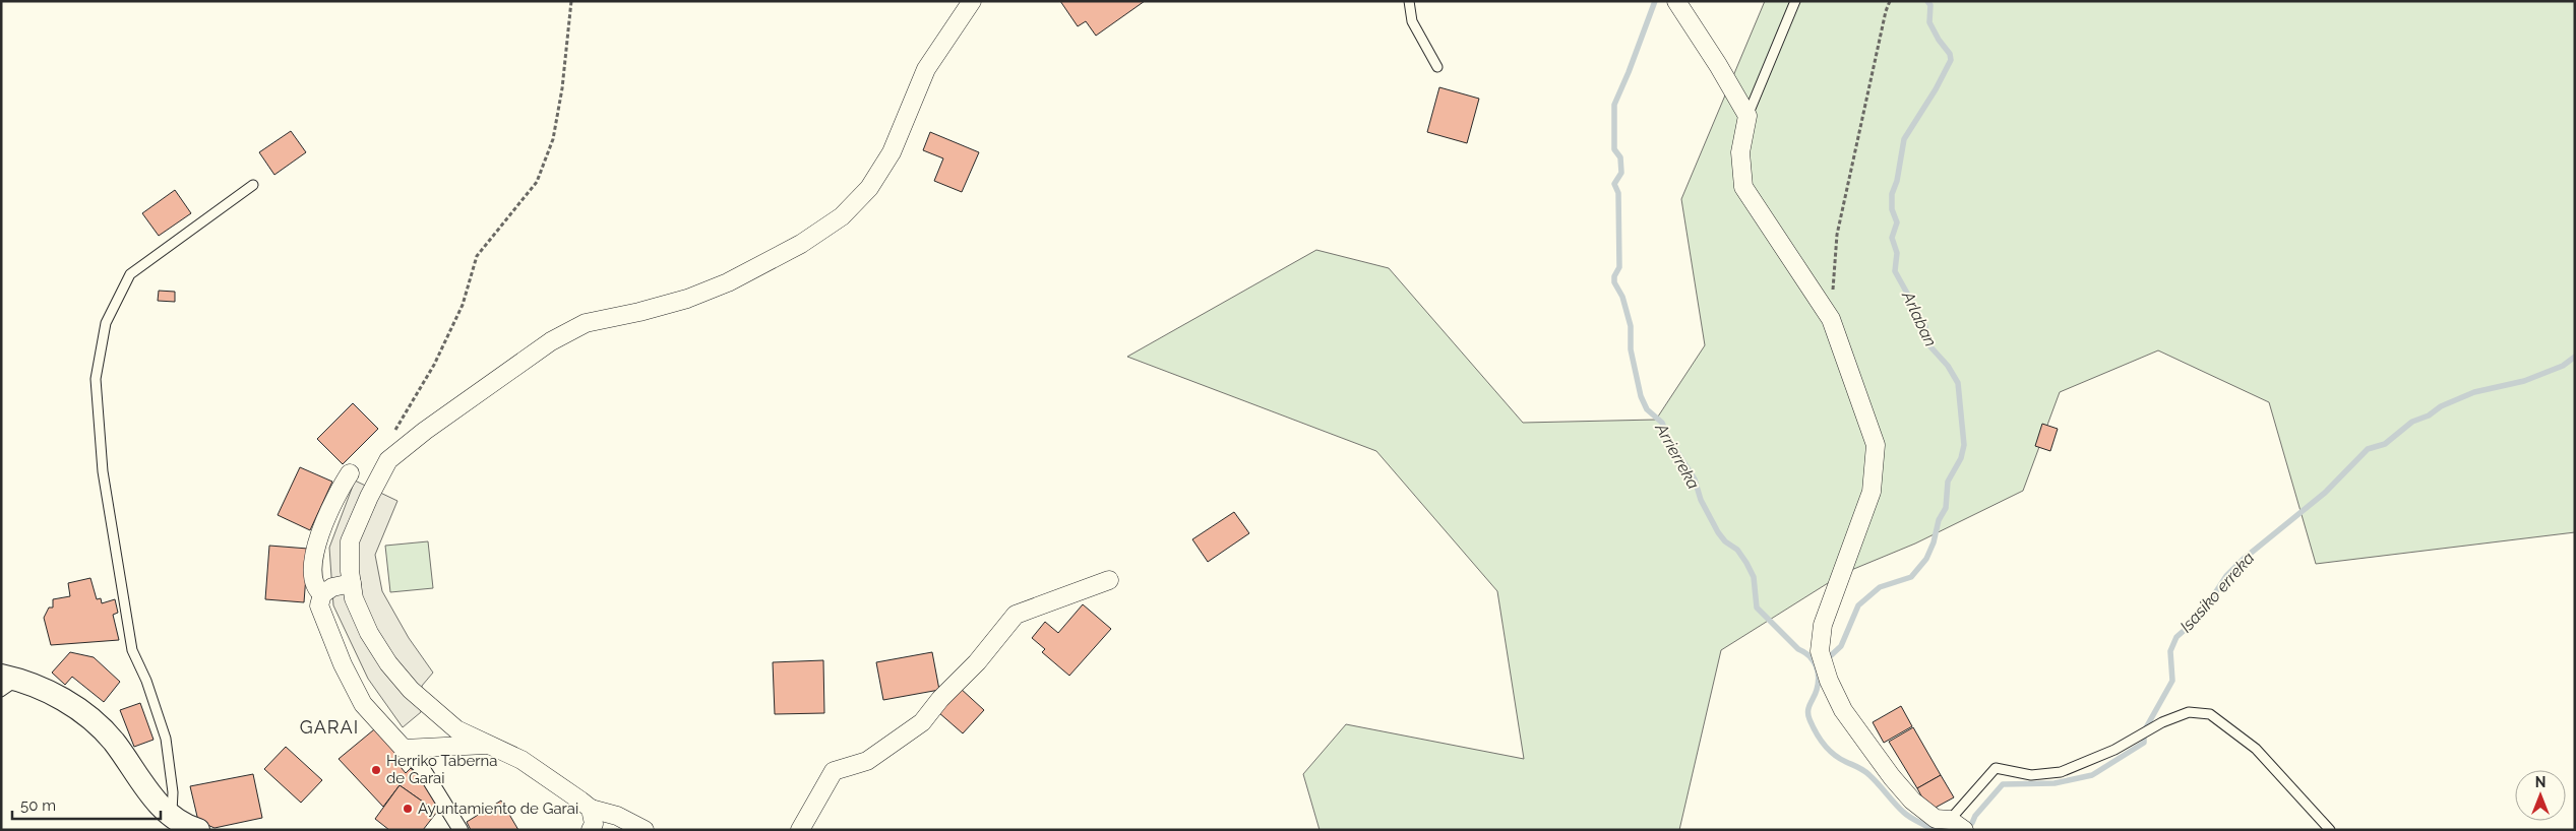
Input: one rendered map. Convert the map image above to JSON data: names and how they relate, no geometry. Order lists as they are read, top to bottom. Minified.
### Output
{"districts":["GARAI"],"water":["Arlaban","Arrierreka","Isasiko erreka"],"places":["Herriko Taberna de Garai","Ayuntamiento de Garai"],"scale_bar":"50 m","north":"top"}
